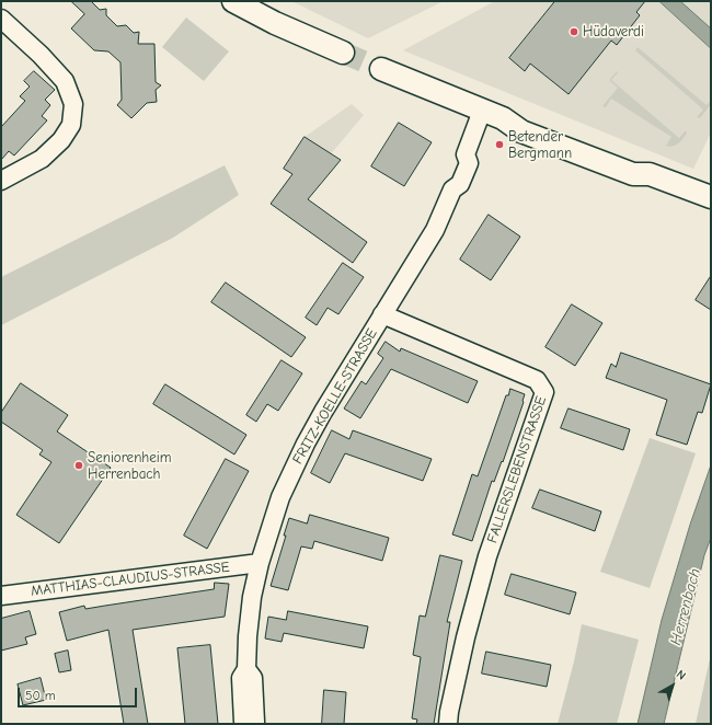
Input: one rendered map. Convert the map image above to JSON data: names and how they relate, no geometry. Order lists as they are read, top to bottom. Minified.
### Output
{"streets":{"street":["FRITZ-KOELLE-STRASSE","FALLERSLEBENSTRASSE","MATTHIAS-CLAUDIUS-STRASSE"]},"crossings":[["FRITZ-KOELLE-STRASSE","FALLERSLEBENSTRASSE"],["FRITZ-KOELLE-STRASSE","MATTHIAS-CLAUDIUS-STRASSE"]],"water":["Herrenbach"],"places":["Hüdaverdi","Betender Bergmann","Seniorenheim Herrenbach"],"scale_bar":"50 m","north":"top right"}
